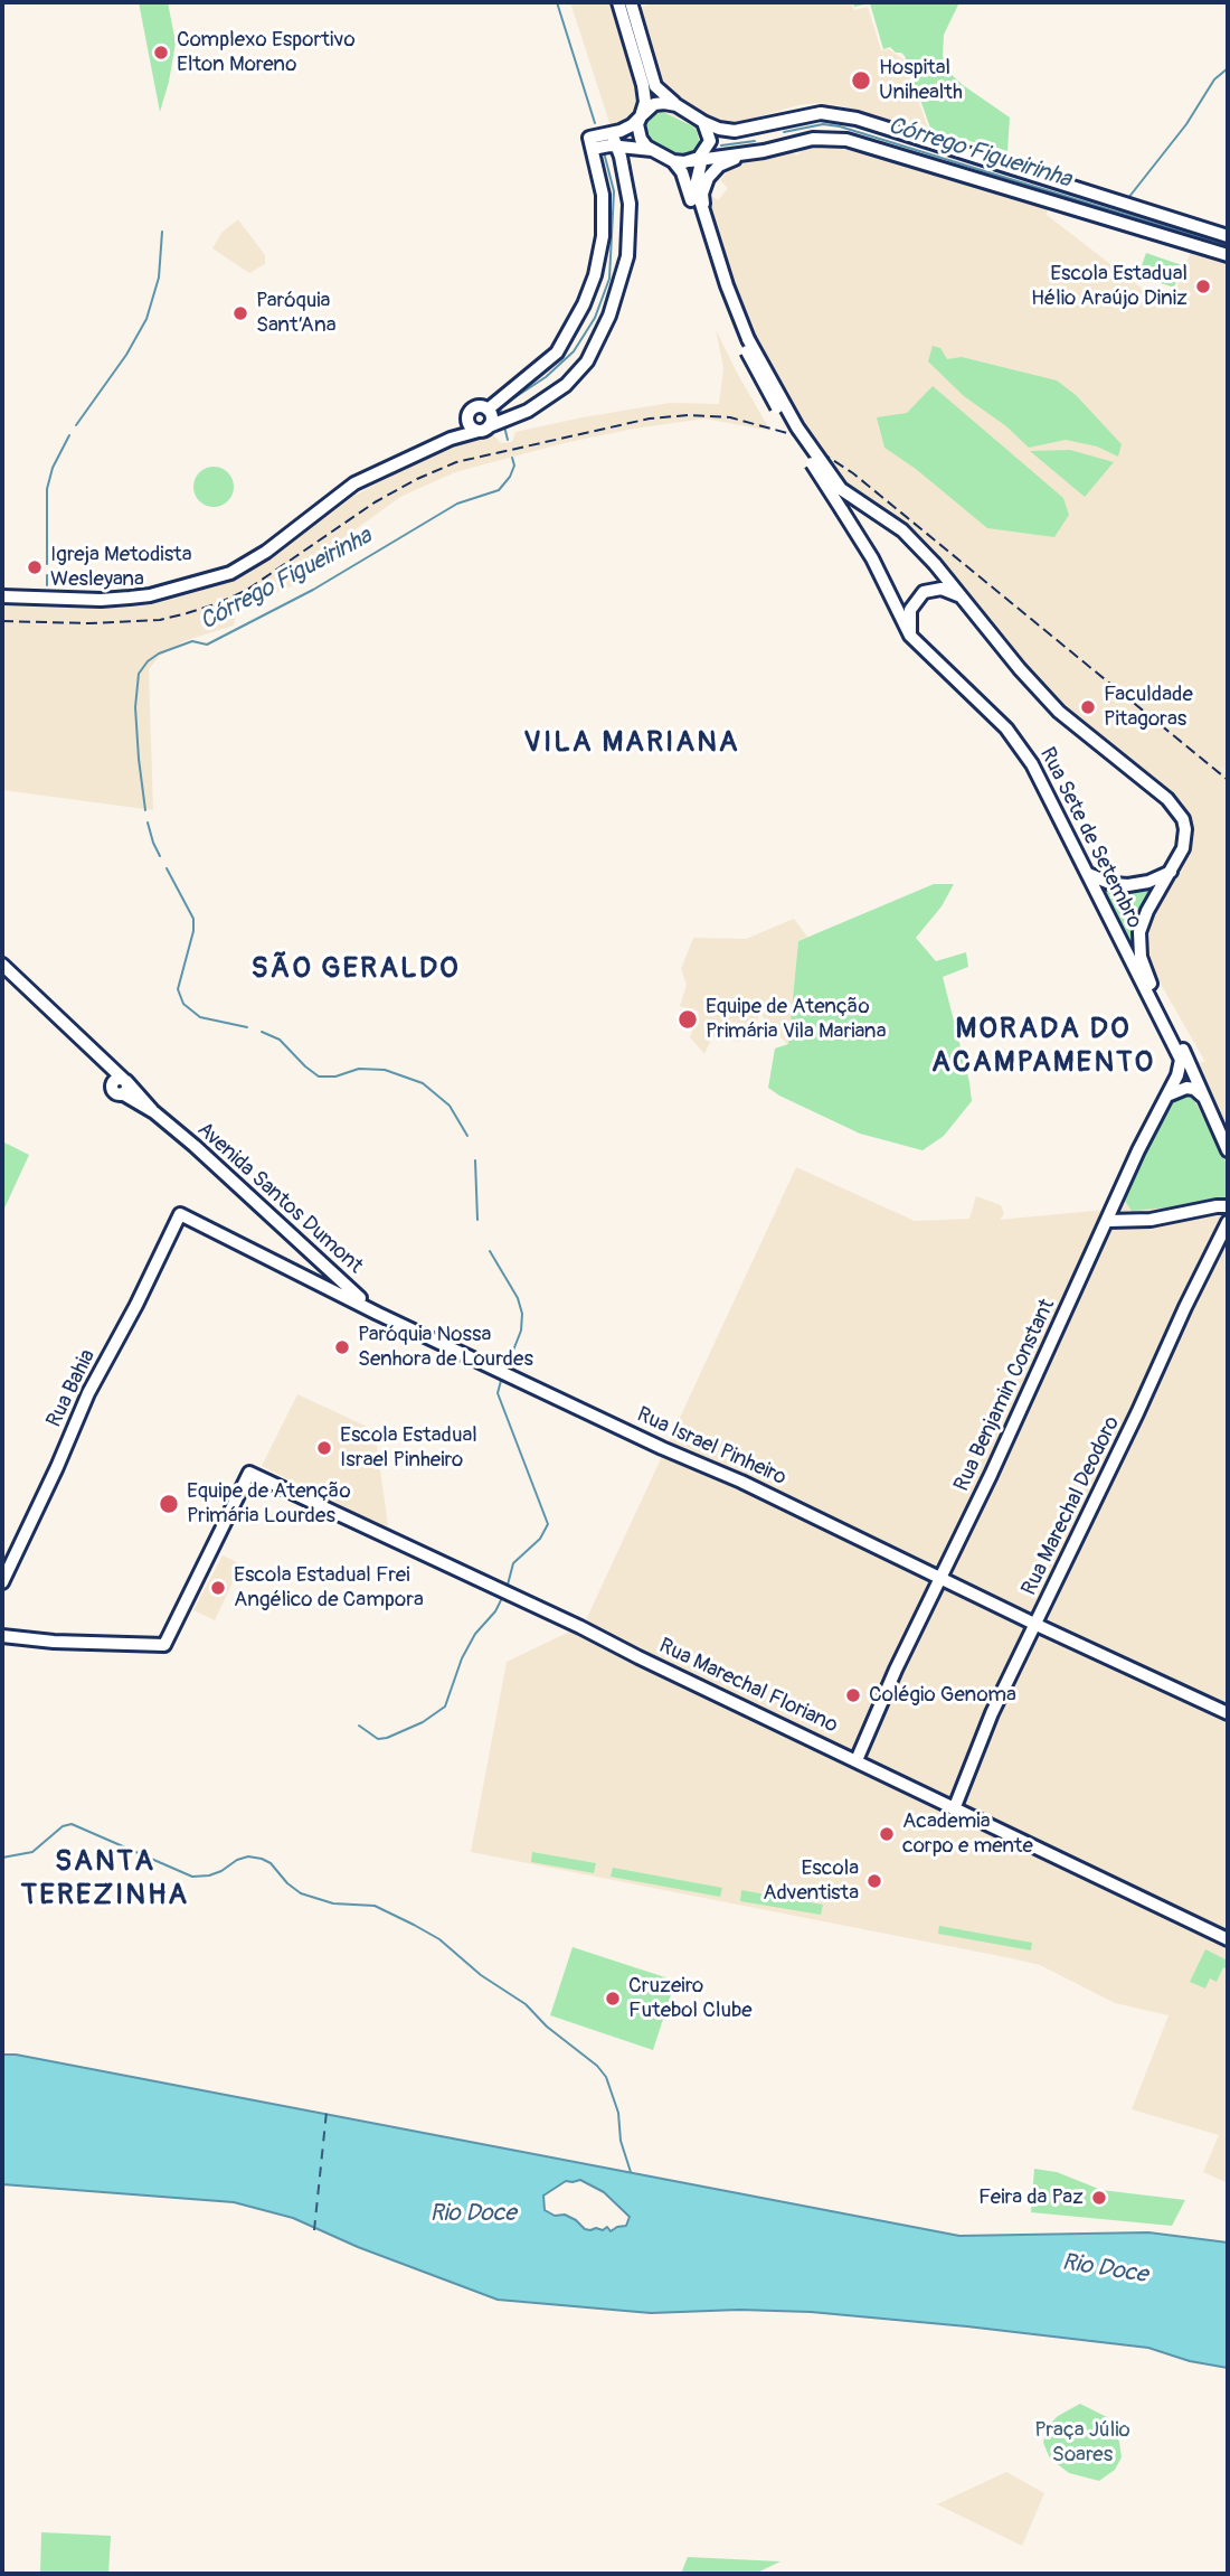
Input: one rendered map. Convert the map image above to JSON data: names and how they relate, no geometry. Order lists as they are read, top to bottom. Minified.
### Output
{"streets":{"main road":["Rua Sete de Setembro","Avenida Santos Dumont","Rua Bahia","Rua Benjamin Constant","Rua Israel Pinheiro","Rua Marechal Deodoro","Rua Marechal Floriano"]},"crossings":[["Rua Sete de Setembro","Rua Benjamin Constant"],["Avenida Santos Dumont","Rua Bahia"],["Avenida Santos Dumont","Rua Israel Pinheiro"],["Rua Benjamin Constant","Rua Israel Pinheiro"],["Rua Benjamin Constant","Rua Marechal Floriano"],["Rua Israel Pinheiro","Rua Marechal Deodoro"],["Rua Marechal Deodoro","Rua Marechal Floriano"]],"districts":["VILA MARIANA","SÃO GERALDO","MORADA DO ACAMPAMENTO","SANTA TEREZINHA"],"water":["Córrego Figueirinha","Rio Doce"],"parks":["Praça Júlio Soares"],"places":["Complexo Esportivo Elton Moreno","Hospital Unihealth","Escola Estadual Hélio Araújo Diniz","Paróquia Sant’Ana","Igreja Metodista Wesleyana","Faculdade Pitagoras","Equipe de Atenção Primária Vila Mariana","Paróquia Nossa Senhora de Lourdes","Escola Estadual Israel Pinheiro","Equipe de Atenção Primária Lourdes","Escola Estadual Frei Angélico de Campora","Colégio Genoma","Academia corpo e mente","Escola Adventista","Cruzeiro Futebol Clube","Feira da Paz"]}
